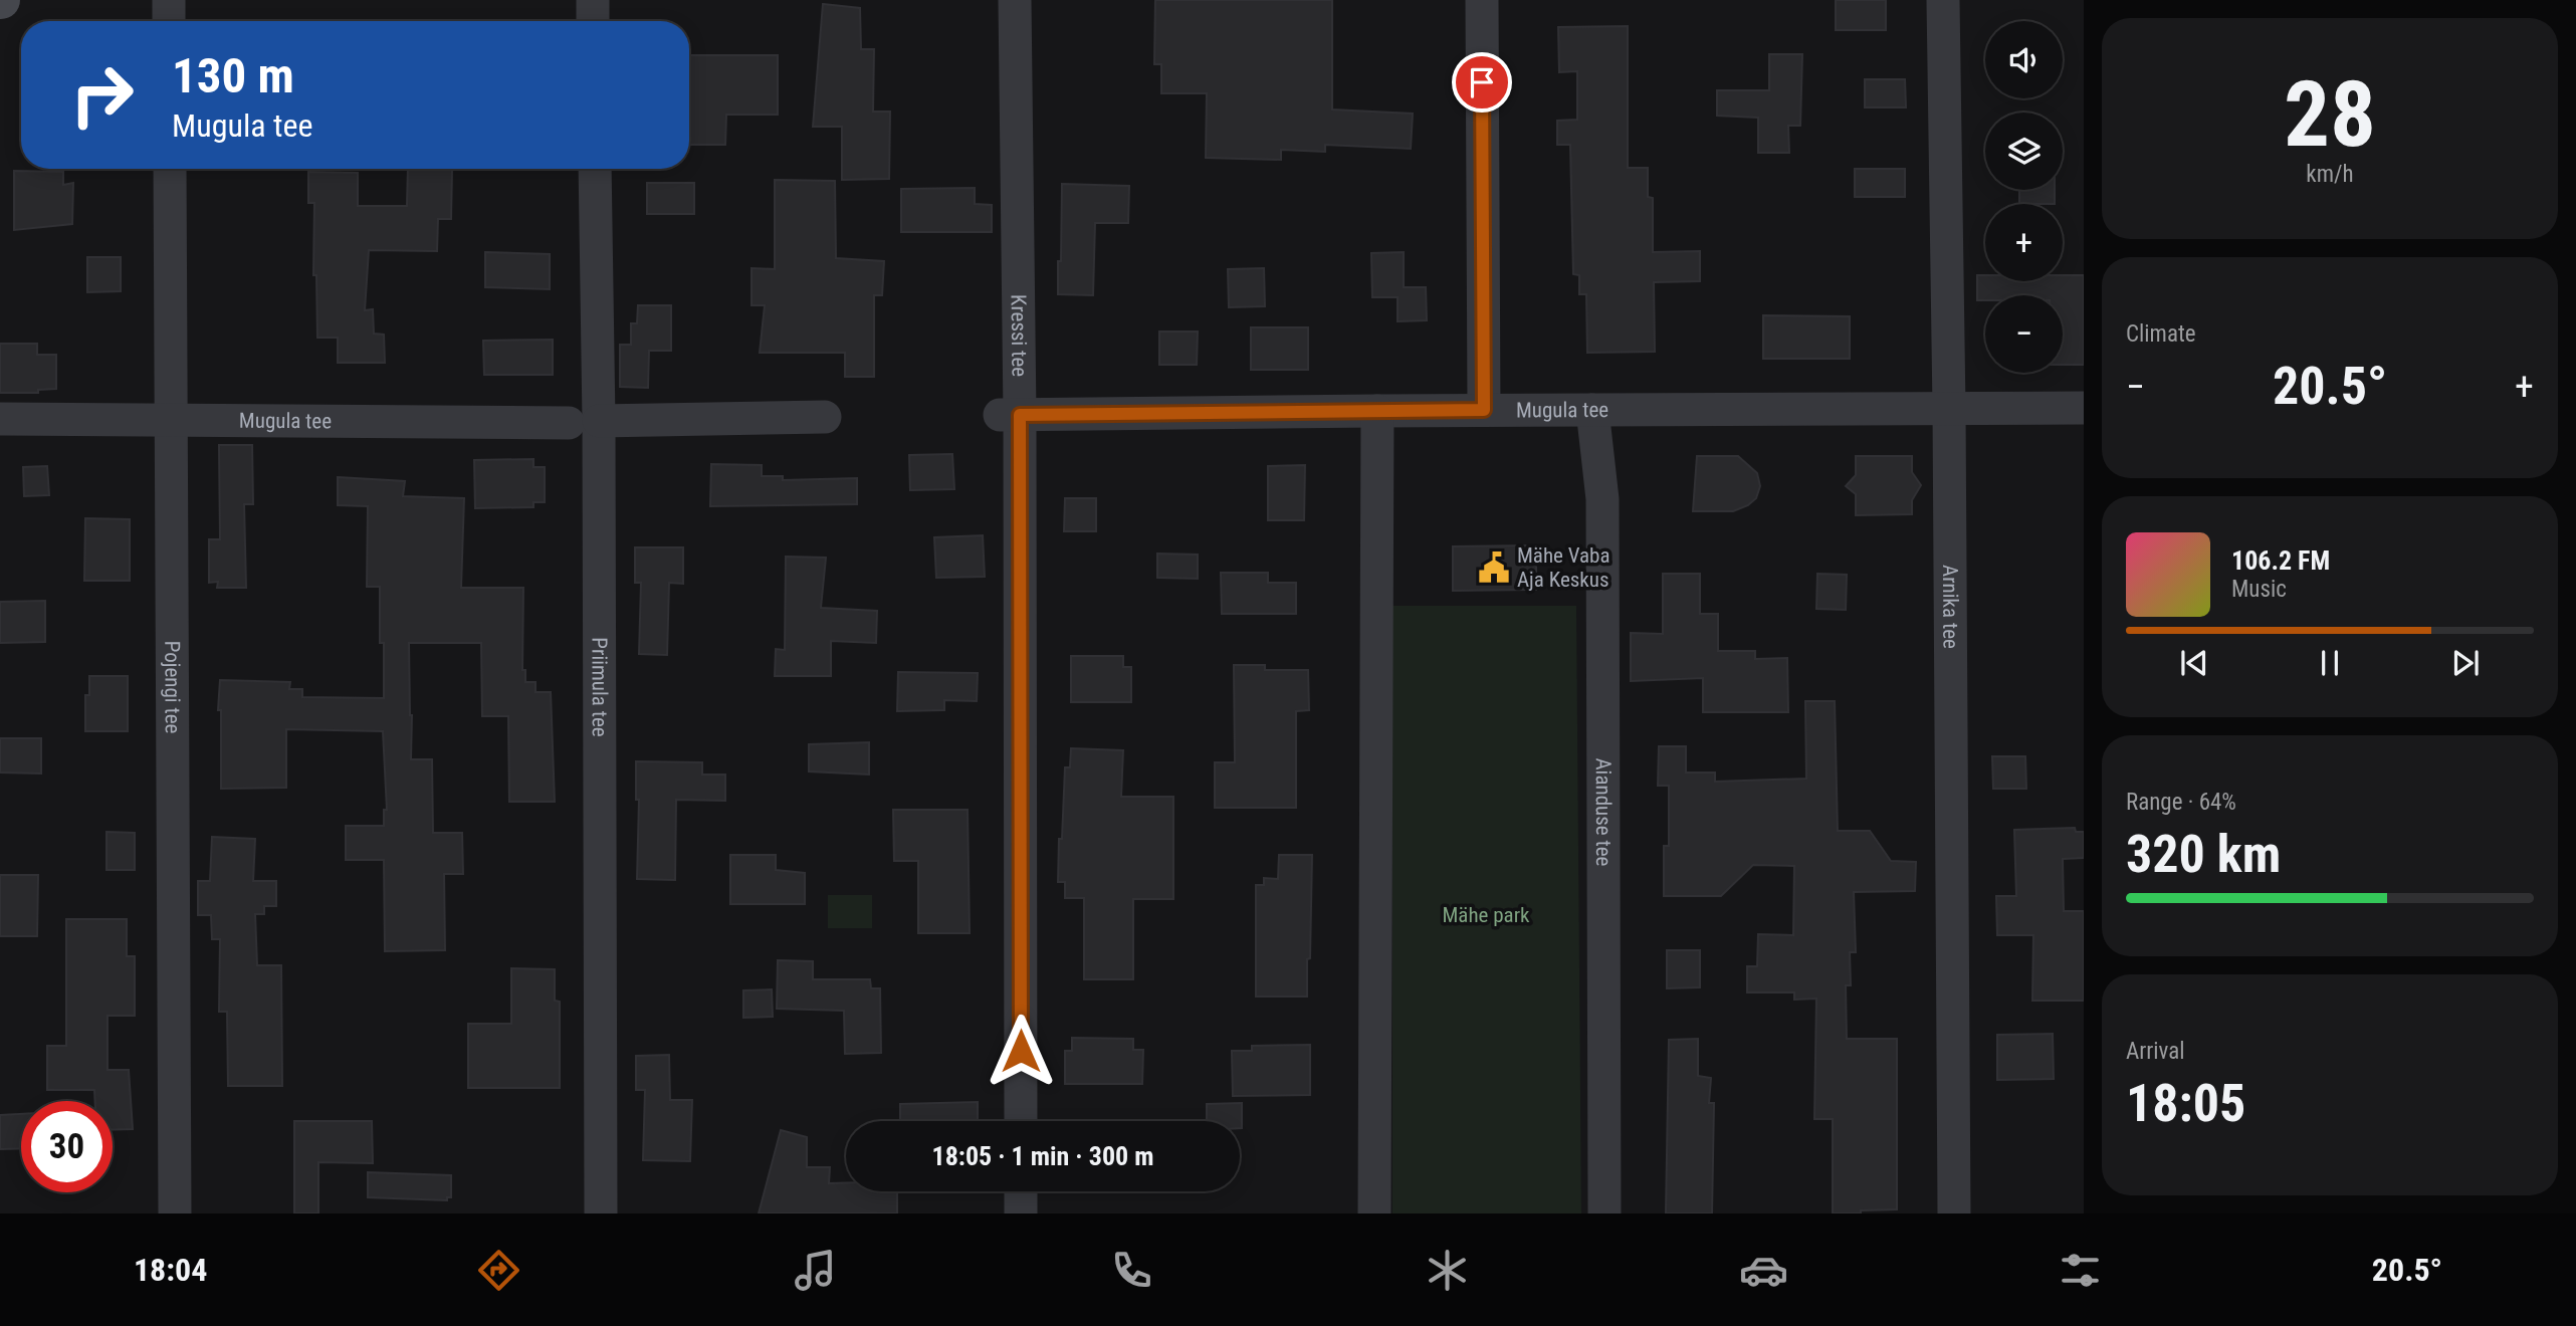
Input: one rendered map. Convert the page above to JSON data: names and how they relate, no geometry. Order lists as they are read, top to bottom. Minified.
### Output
{"streets":{"street":["Kressi tee","Mugula tee","Arnika tee","Pojengi tee","Priimula tee","Aianduse tee"]},"crossings":[["Kressi tee","Mugula tee"],["Mugula tee","Arnika tee"],["Mugula tee","Pojengi tee"],["Mugula tee","Priimula tee"],["Mugula tee","Aianduse tee"]],"parks":["Mähe park"],"places":{"public building":["Mähe Vaba Aja Keskus"]},"page":{"tile":[["28","km/h"],"Climate",["Range · 64%","320 km"],["Arrival","18:05"]],"map_buttons":["+","−"],"turn":["130 m","Mugula tee"],"heat":["−","20.5°","+"],"song":["106.2 FM","Music"],"limit":"30","trip":"18:05 · 1 min · 300 m","tabs":["18:04","20.5°"]}}
